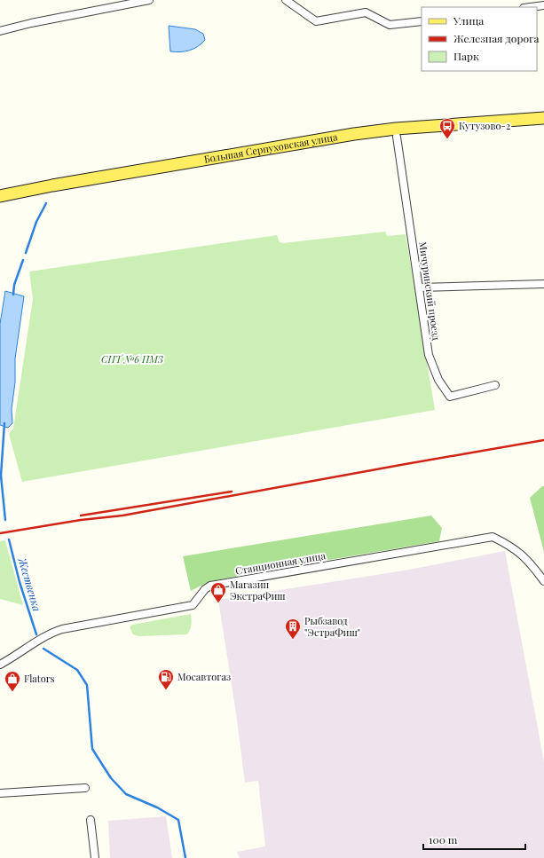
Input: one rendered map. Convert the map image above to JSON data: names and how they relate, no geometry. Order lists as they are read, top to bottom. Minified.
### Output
{"streets":{"main road":["Большая Серпуховская улица"],"street":["Мичуринский проезд","Станционная улица"]},"crossings":[["Большая Серпуховская улица","Мичуринский проезд"]],"water":["Жественка"],"parks":["СНТ №6 ПМЗ"],"places":{"bus stop":["Кутузово-2"],"shop":["Магазин ЭкстраФиш","Flators"],"building":["Рыбзавод \"ЭстраФиш\""],"fuel station":["Мосавтогаз"]},"legend":["Улица","Железная дорога","Парк"],"scale_bar":"100 m"}
